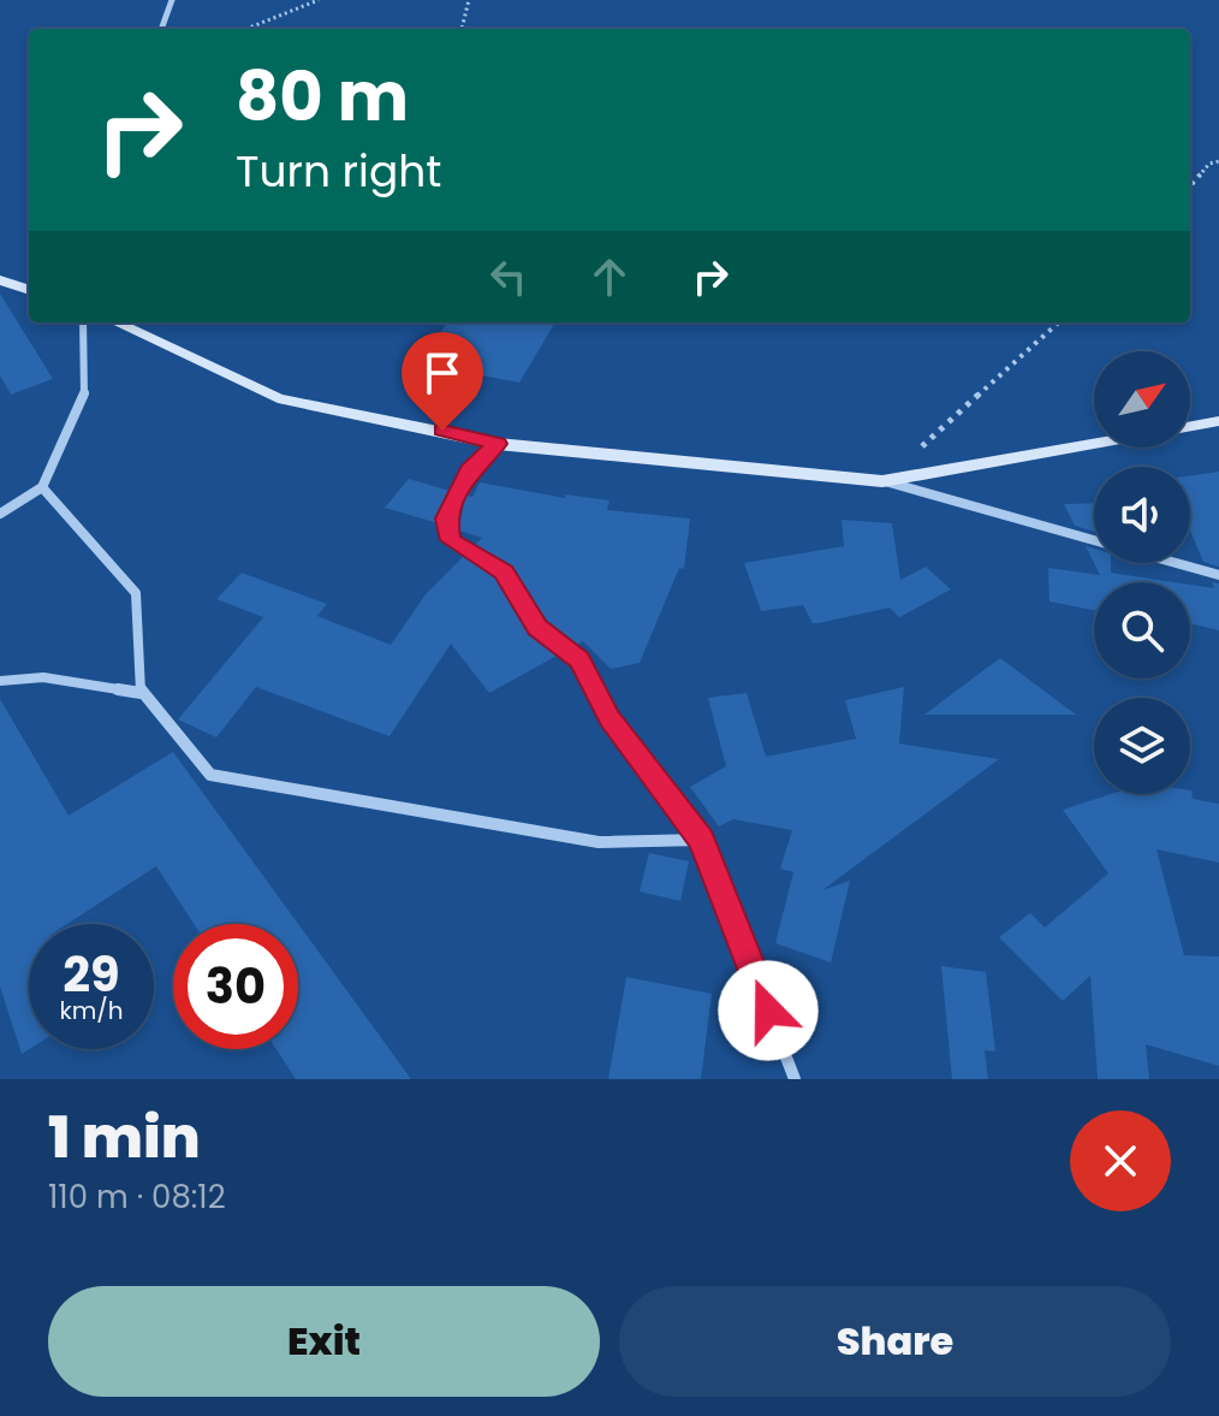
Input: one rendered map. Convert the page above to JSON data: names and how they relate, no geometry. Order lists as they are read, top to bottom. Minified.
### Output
{"north":"top right","page":{"turn":["80 m","Turn right"],"speed":"29 km/h","limit":"30","heading":["1 min","110 m · 08:12"],"buttons":["Exit","Share"]}}
